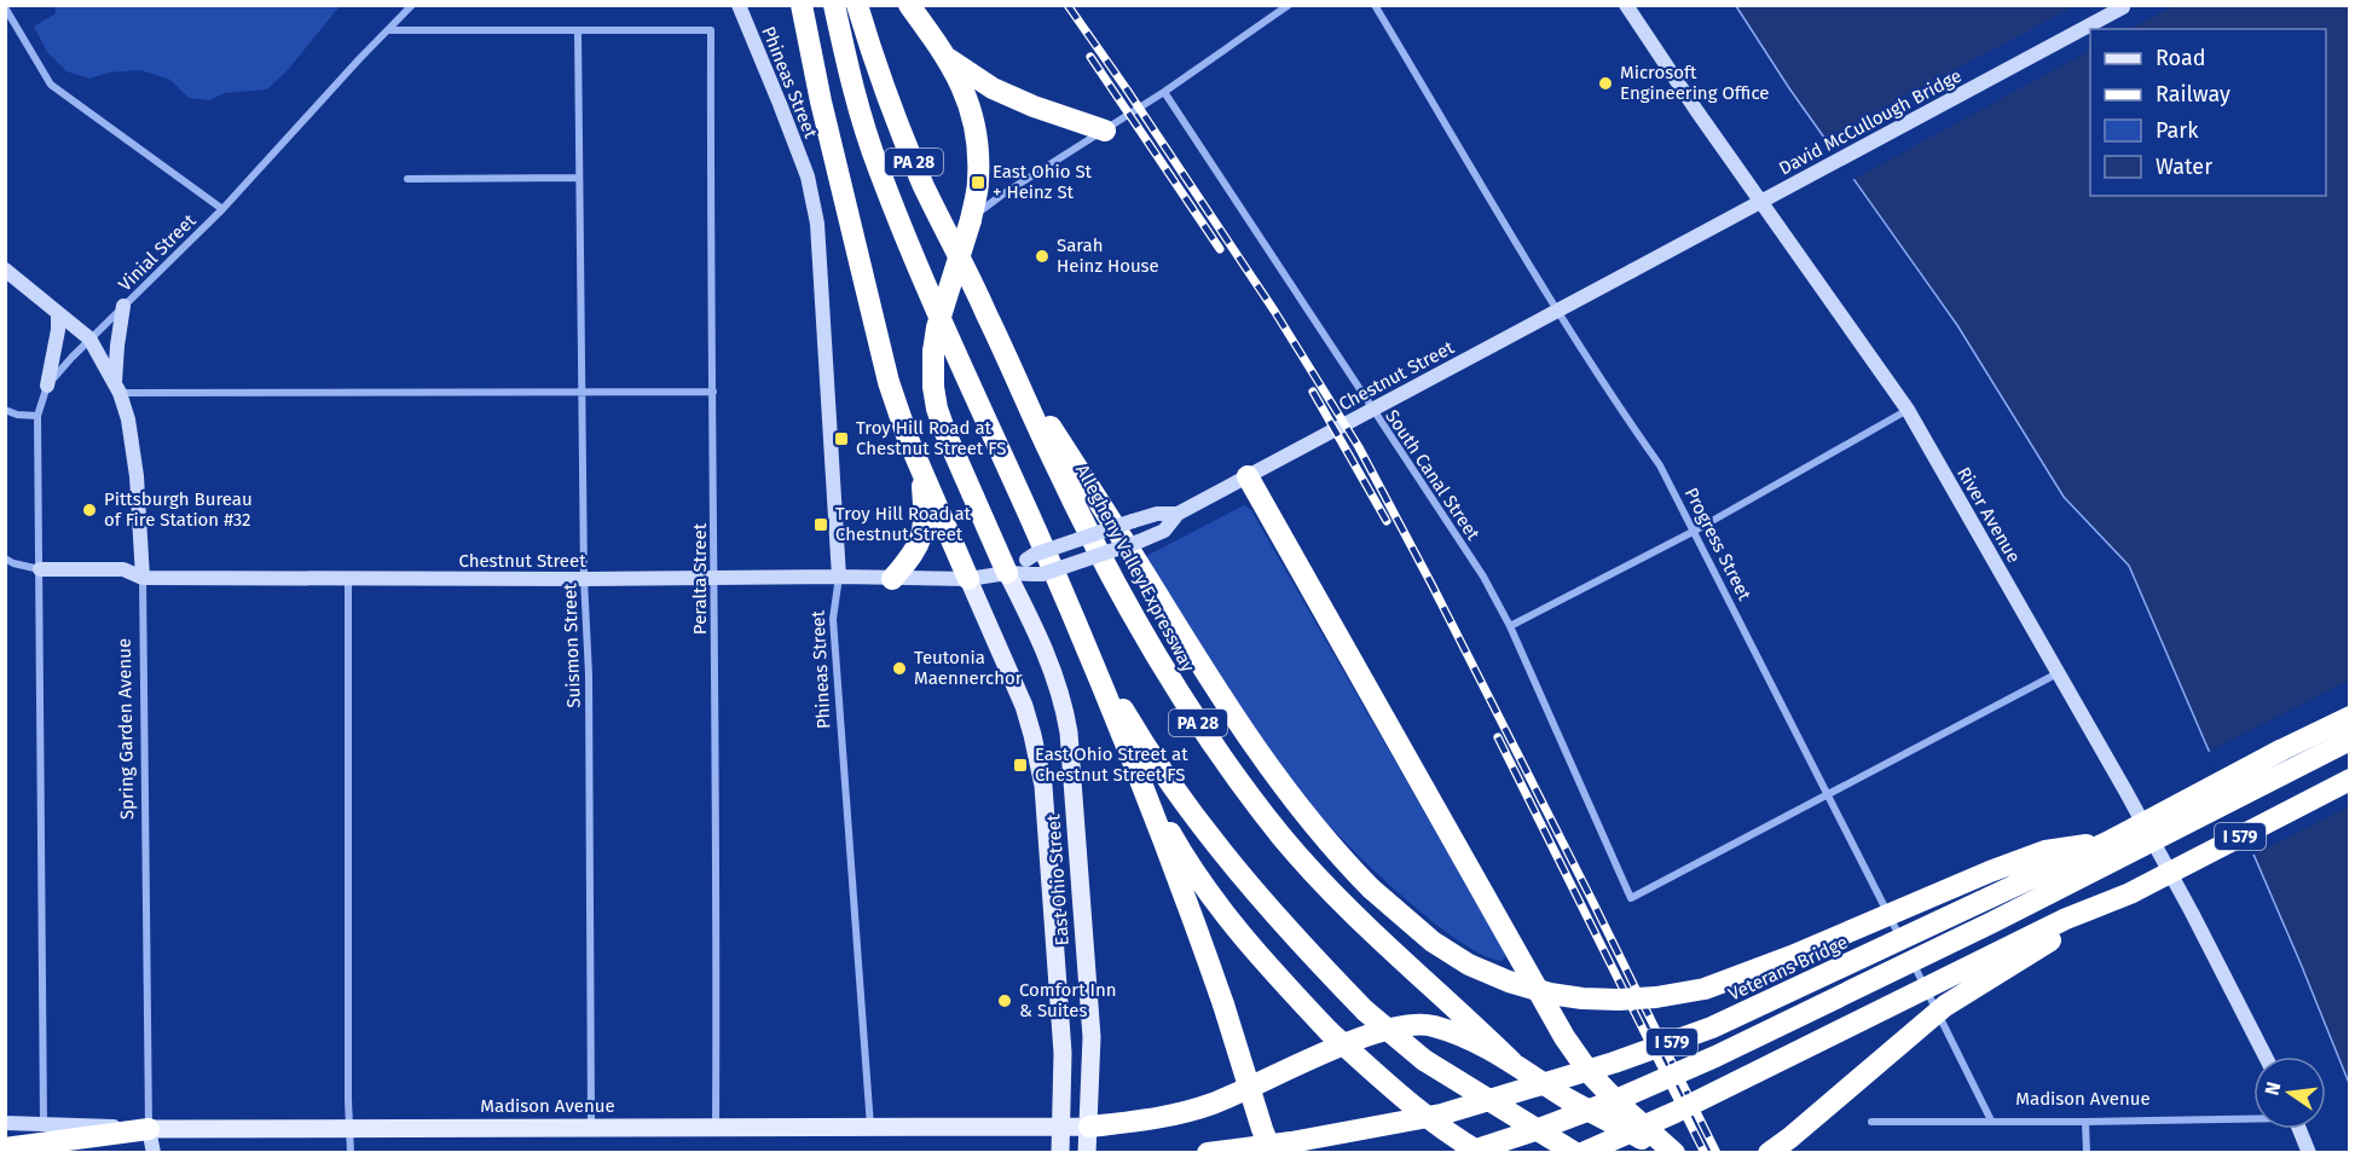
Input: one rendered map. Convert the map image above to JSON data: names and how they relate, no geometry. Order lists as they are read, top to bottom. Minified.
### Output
{"streets":{"highway":["PA 28","Allegheny Valley Expressway","I 579","Veterans Bridge"],"main road":["East Ohio Street","Madison Avenue"],"street":["Phineas Street","David McCullough Bridge","Vinial Street","Chestnut Street","South Canal Street","River Avenue","Progress Street","Peralta Street","Suismon Street","Spring Garden Avenue"]},"crossings":[["Phineas Street","Chestnut Street"],["Phineas Street","Madison Avenue"],["David McCullough Bridge","Chestnut Street"],["PA 28","Allegheny Valley Expressway"],["Vinial Street","Chestnut Street"],["Vinial Street","Spring Garden Avenue"],["Vinial Street","Madison Avenue"],["Chestnut Street","South Canal Street"],["Chestnut Street","Progress Street"],["Chestnut Street","Peralta Street"],["Chestnut Street","Suismon Street"],["Chestnut Street","Spring Garden Avenue"],["Chestnut Street","East Ohio Street"],["South Canal Street","Progress Street"],["Progress Street","Madison Avenue"],["Peralta Street","Suismon Street"],["Peralta Street","Madison Avenue"],["Suismon Street","Madison Avenue"],["Spring Garden Avenue","Madison Avenue"],["East Ohio Street","Madison Avenue"]],"places":{"other":["Microsoft Engineering Office","Sarah Heinz House","Pittsburgh Bureau of Fire Station #32","Teutonia Maennerchor","Comfort Inn & Suites"],"transit":["East Ohio St + Heinz St","Troy Hill Road at Chestnut Street FS","Troy Hill Road at Chestnut Street","East Ohio Street at Chestnut Street FS"]},"legend":["Road","Railway","Park","Water"],"north":"left"}
